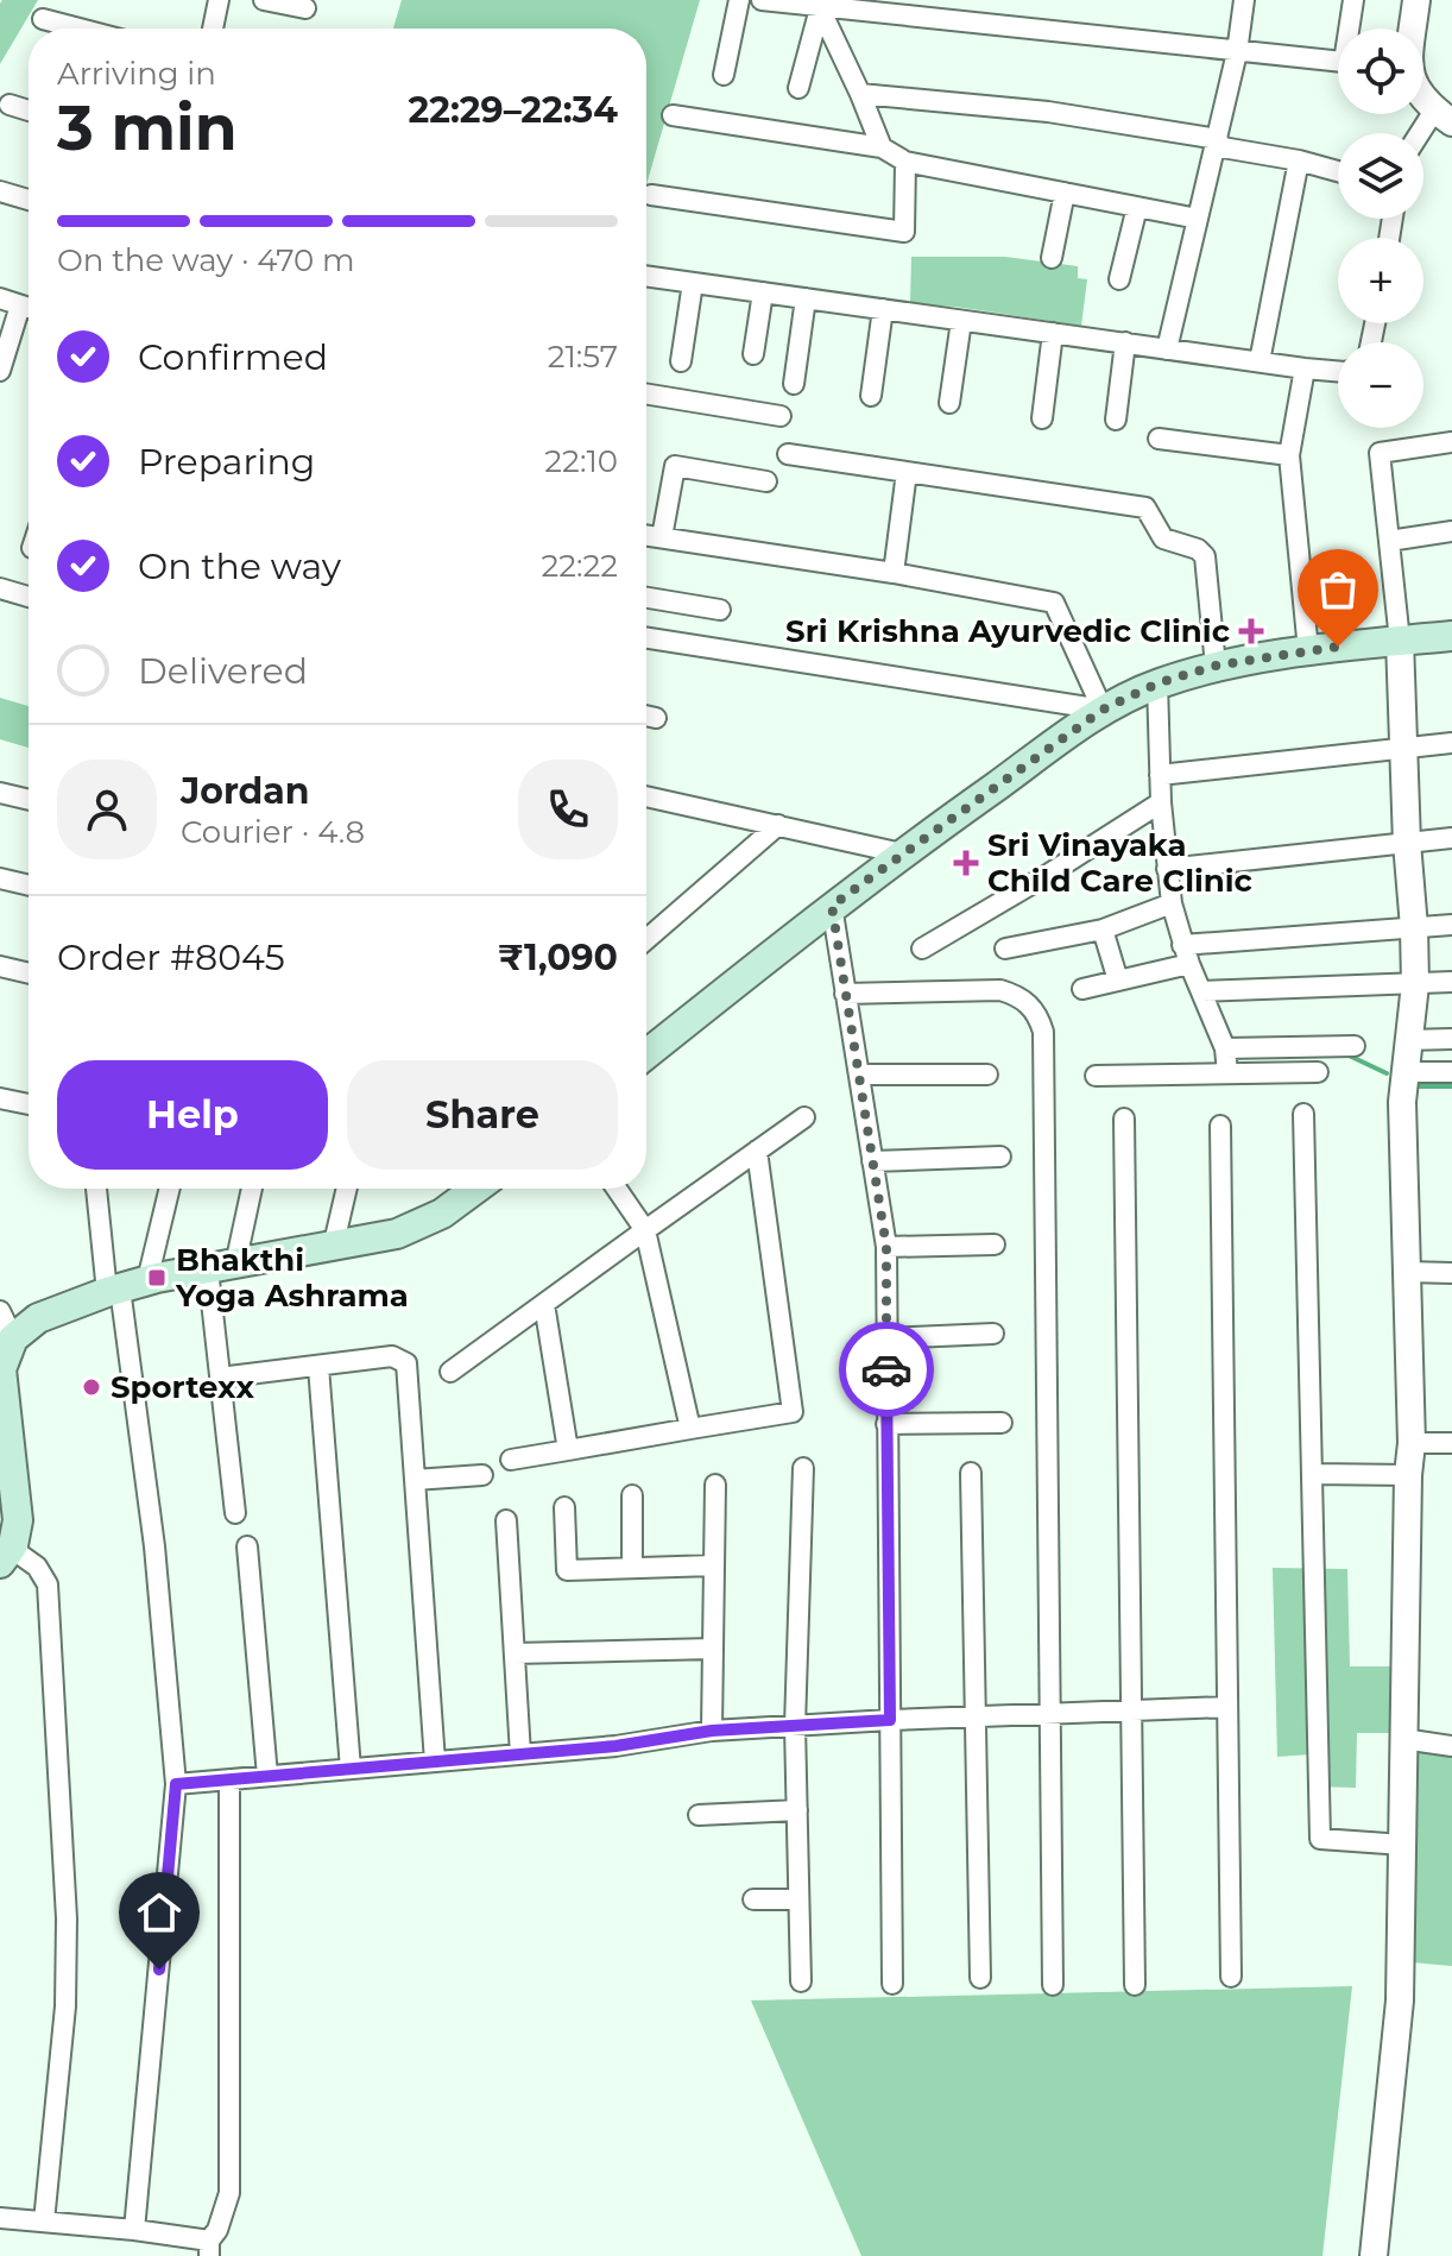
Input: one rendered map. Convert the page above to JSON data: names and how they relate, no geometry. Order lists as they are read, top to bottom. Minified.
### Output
{"places":{"health":["Sri Krishna Ayurvedic Clinic","Sri Vinayaka Child Care Clinic"],"transit":["Bhakthi Yoga Ashrama"],"other":["Sportexx"]},"page":{"map_buttons":["+","−"],"heading":["3 min","Arriving in","22:29–22:34"],"panel":["Jordan","Courier · 4.8","Order #8045","₹1,090"],"bar":"On the way · 470 m","list":[["Confirmed","21:57"],["Preparing","22:10"],["On the way","22:22"],"Delivered"],"buttons":["Help","Share"]}}
